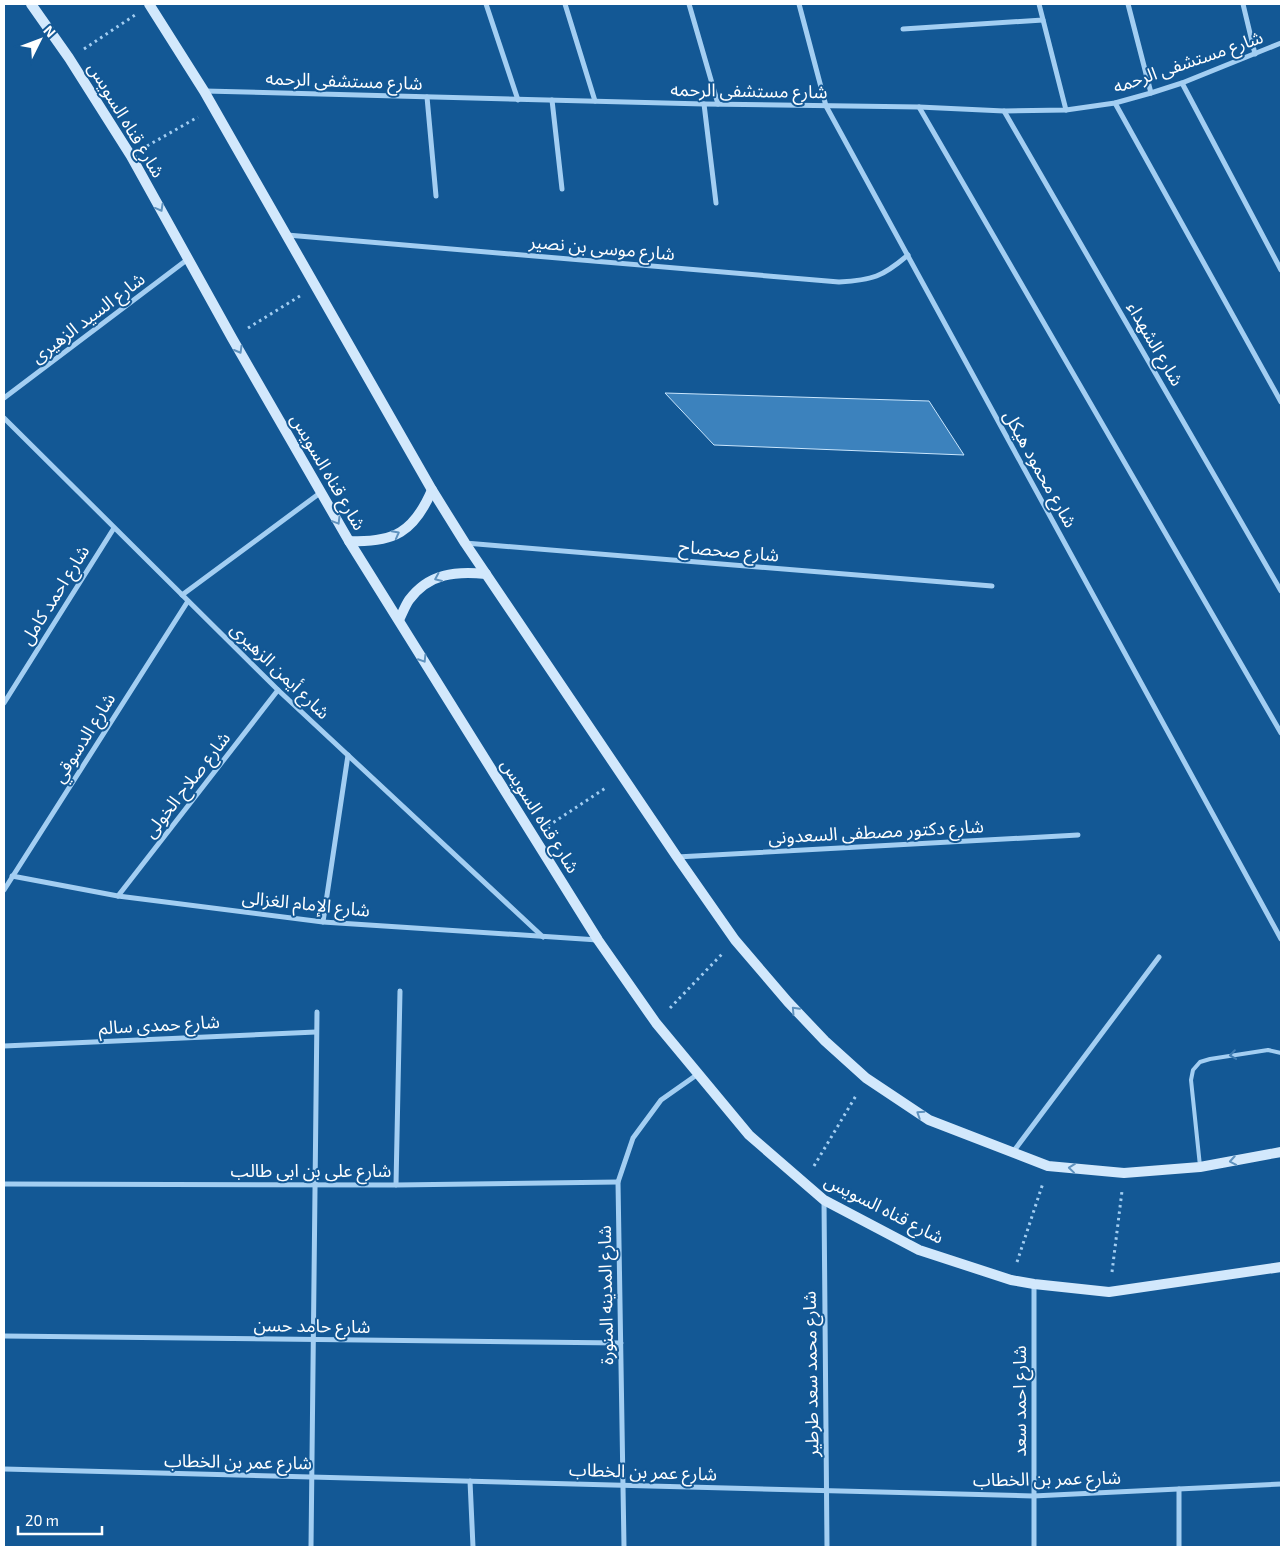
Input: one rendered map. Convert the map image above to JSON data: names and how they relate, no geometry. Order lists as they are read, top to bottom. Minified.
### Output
{"streets":{"main road":["شارع قناه السويس"],"street":["شارع مستشفى الرحمه","شارع موسى بن نصير","شارع السيد الزهيرى","شارع الشهداء","شارع محمود هيكل","شارع صحصاح","شارع احمد كامل","شارع أيمن الزهيرى","شارع الدسوقي","شارع صلاح الخولى","شارع دكتور مصطفى السعدونى","شارع الإمام الغزالى","شارع حمدى سالم","شارع على بن ابى طالب","شارع المدينه المنورة","شارع حامد حسن","شارع محمد سعد طرطير","شارع احمد سعد","شارع عمر بن الخطاب"]},"crossings":[["شارع مستشفى الرحمه","شارع الشهداء"],["شارع مستشفى الرحمه","شارع محمود هيكل"],["شارع قناه السويس","شارع السيد الزهيرى"],["شارع قناه السويس","شارع الإمام الغزالى"],["شارع قناه السويس","شارع المدينه المنورة"],["شارع قناه السويس","شارع محمد سعد طرطير"],["شارع قناه السويس","شارع احمد سعد"],["شارع موسى بن نصير","شارع محمود هيكل"],["شارع احمد كامل","شارع أيمن الزهيرى"],["شارع أيمن الزهيرى","شارع الدسوقي"],["شارع أيمن الزهيرى","شارع صلاح الخولى"],["شارع أيمن الزهيرى","شارع الإمام الغزالى"],["شارع الدسوقي","شارع الإمام الغزالى"],["شارع صلاح الخولى","شارع الإمام الغزالى"],["شارع على بن ابى طالب","شارع المدينه المنورة"],["شارع المدينه المنورة","شارع حامد حسن"],["شارع المدينه المنورة","شارع عمر بن الخطاب"],["شارع محمد سعد طرطير","شارع عمر بن الخطاب"],["شارع احمد سعد","شارع عمر بن الخطاب"]],"scale_bar":"20 m","north":"top right"}
